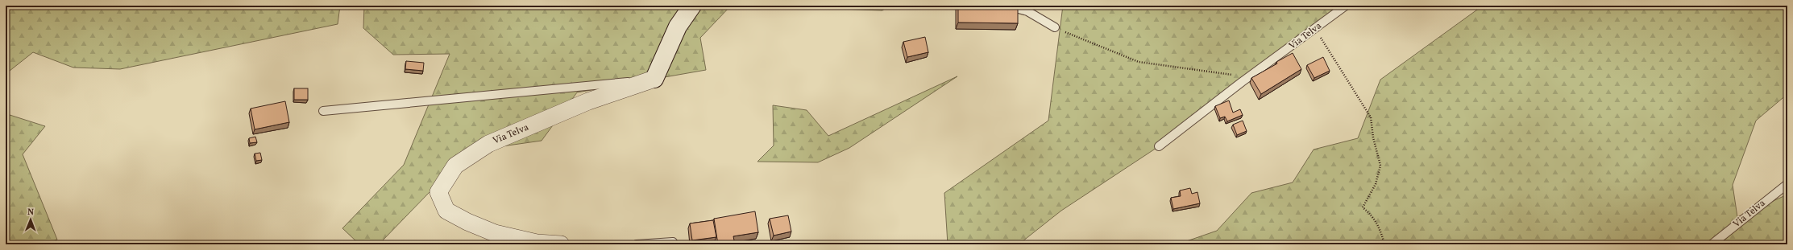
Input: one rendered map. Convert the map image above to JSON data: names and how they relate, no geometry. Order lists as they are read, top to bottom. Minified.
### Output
{"streets":{"street":["Via Telva"]},"north":"top"}
